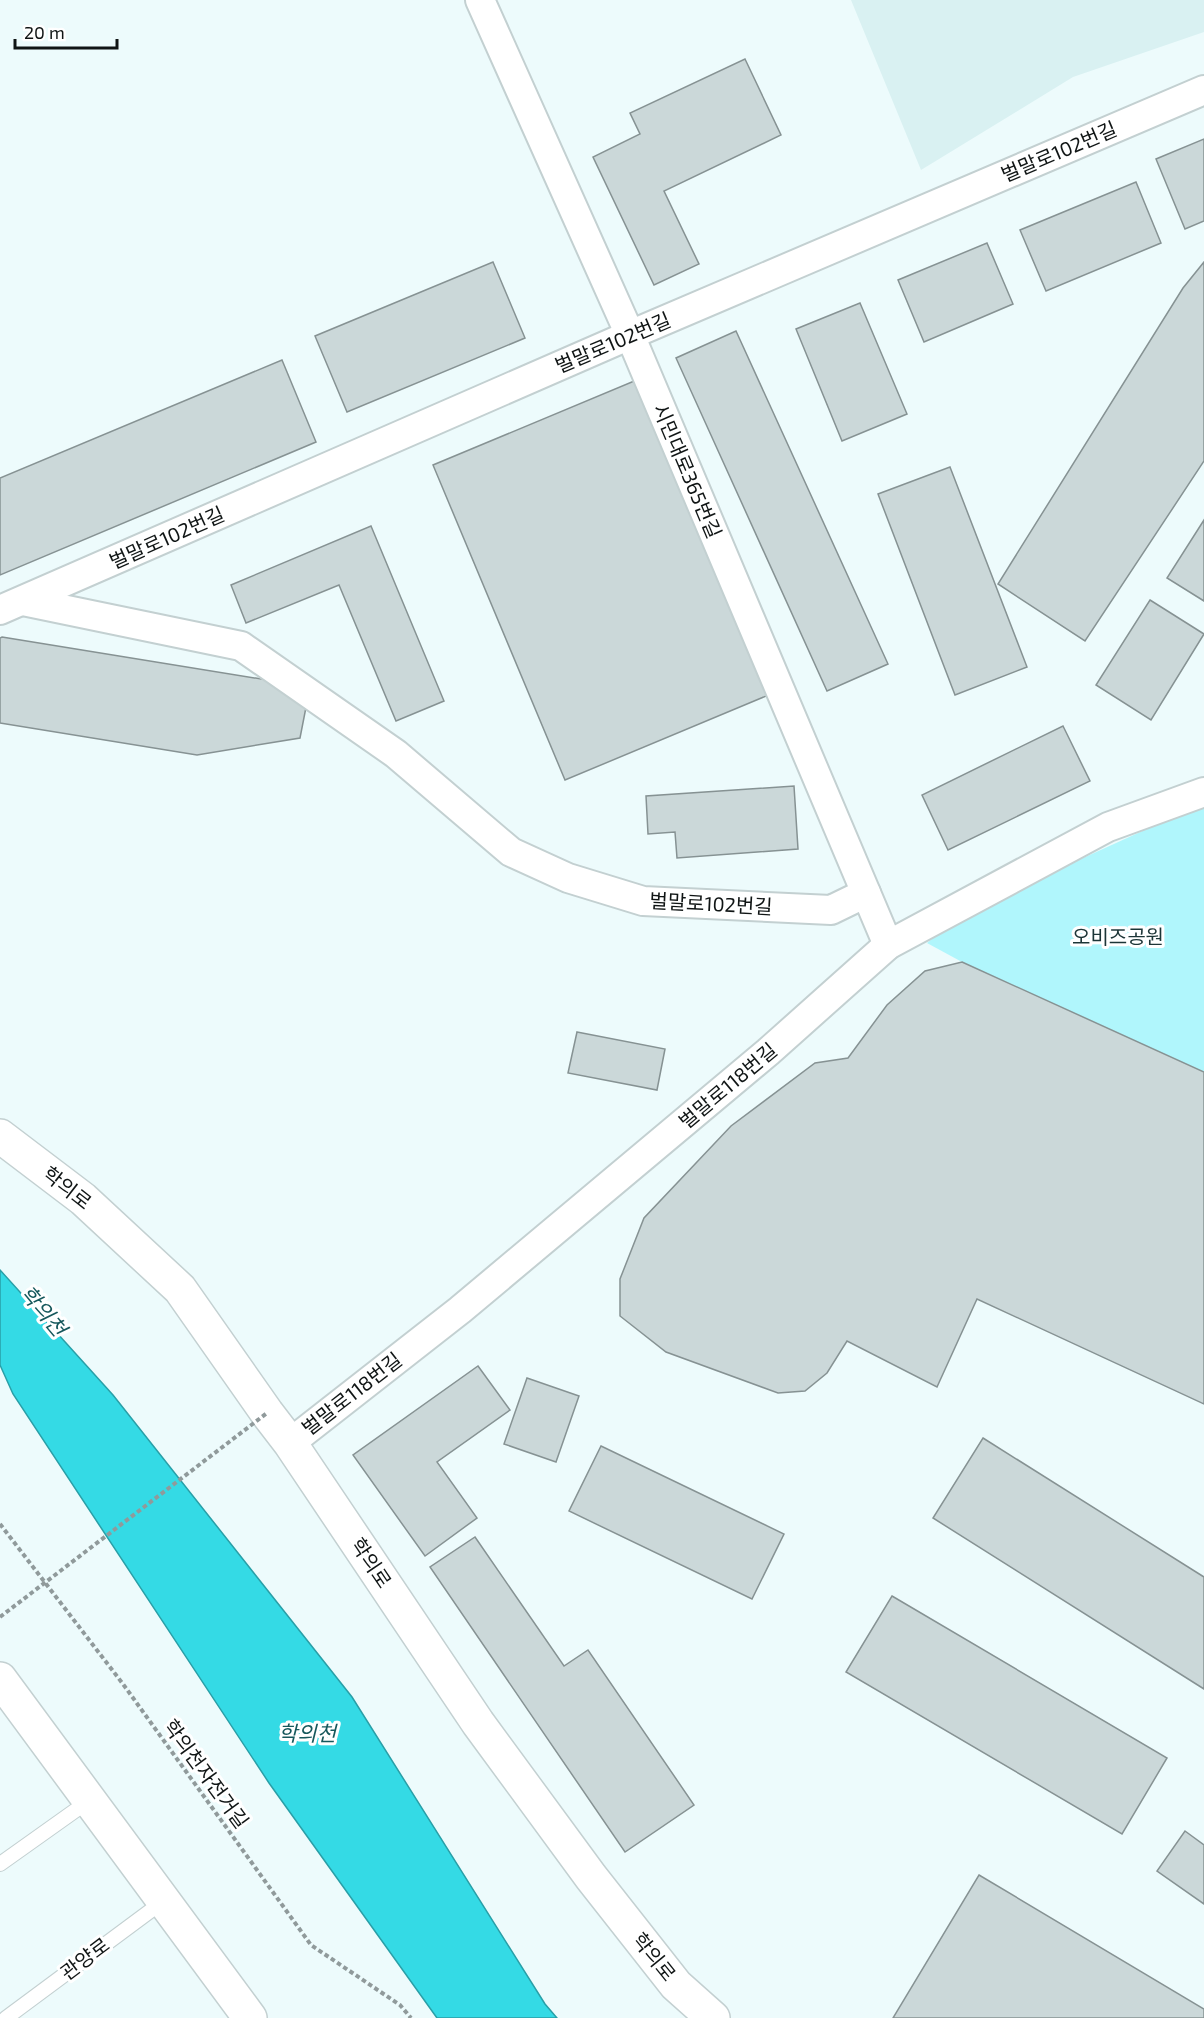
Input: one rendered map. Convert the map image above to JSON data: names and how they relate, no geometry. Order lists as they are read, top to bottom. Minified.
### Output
{"streets":{"street":["벌말로102번길","시민대로365번길","벌말로118번길","학의로"],"lane":["관양로"],"path":["학의천자전거길"]},"crossings":[["벌말로102번길","시민대로365번길"],["시민대로365번길","벌말로118번길"],["벌말로118번길","학의로"]],"water":["학의천"],"parks":["오비즈공원"],"scale_bar":"20 m"}
